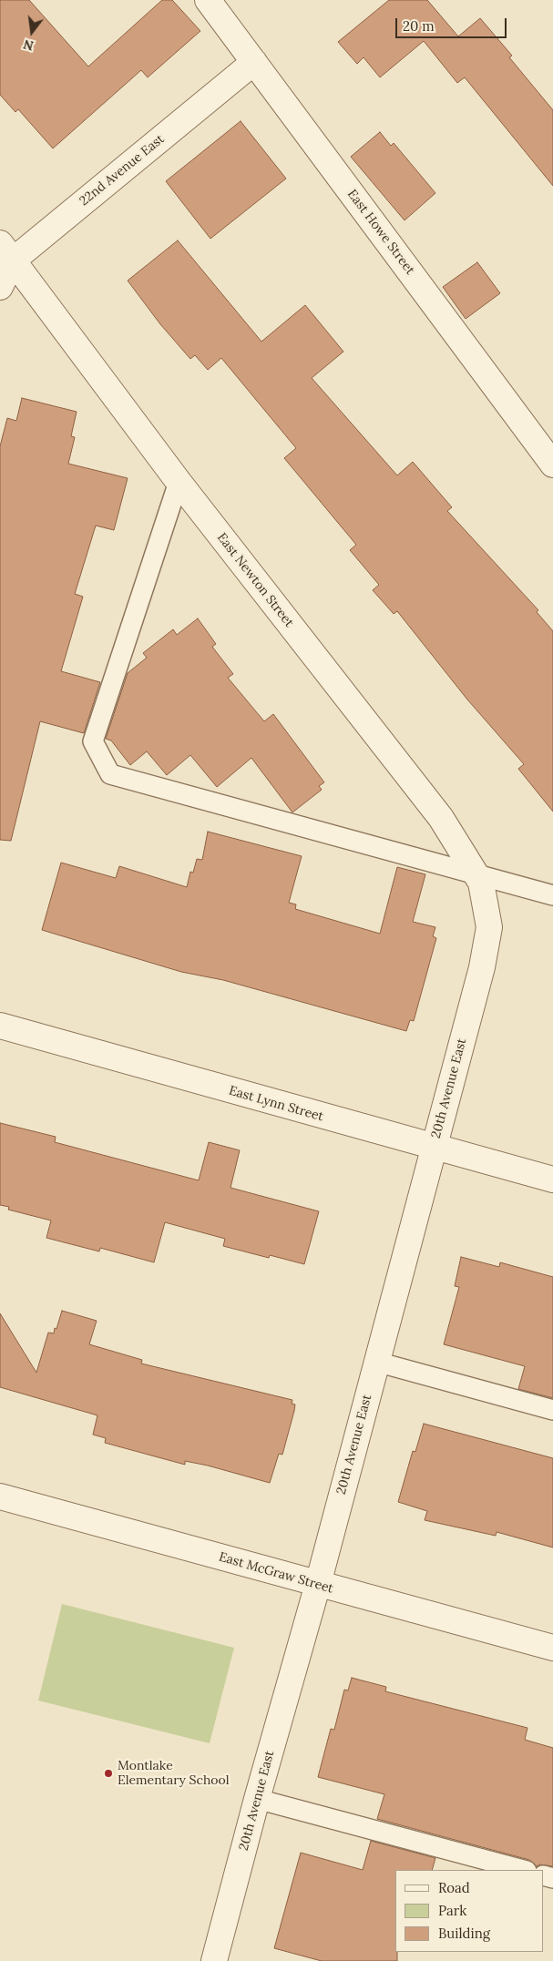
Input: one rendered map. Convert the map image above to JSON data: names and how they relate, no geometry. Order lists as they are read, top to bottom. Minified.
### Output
{"streets":{"street":["22nd Avenue East","East Howe Street","East Newton Street","20th Avenue East","East Lynn Street","East McGraw Street"]},"crossings":[["22nd Avenue East","East Howe Street"],["22nd Avenue East","East Newton Street"],["East Newton Street","20th Avenue East"],["20th Avenue East","East Lynn Street"],["20th Avenue East","East McGraw Street"]],"places":["Montlake Elementary School"],"legend":["Road","Park","Building"],"scale_bar":"20 m","north":"bottom"}
